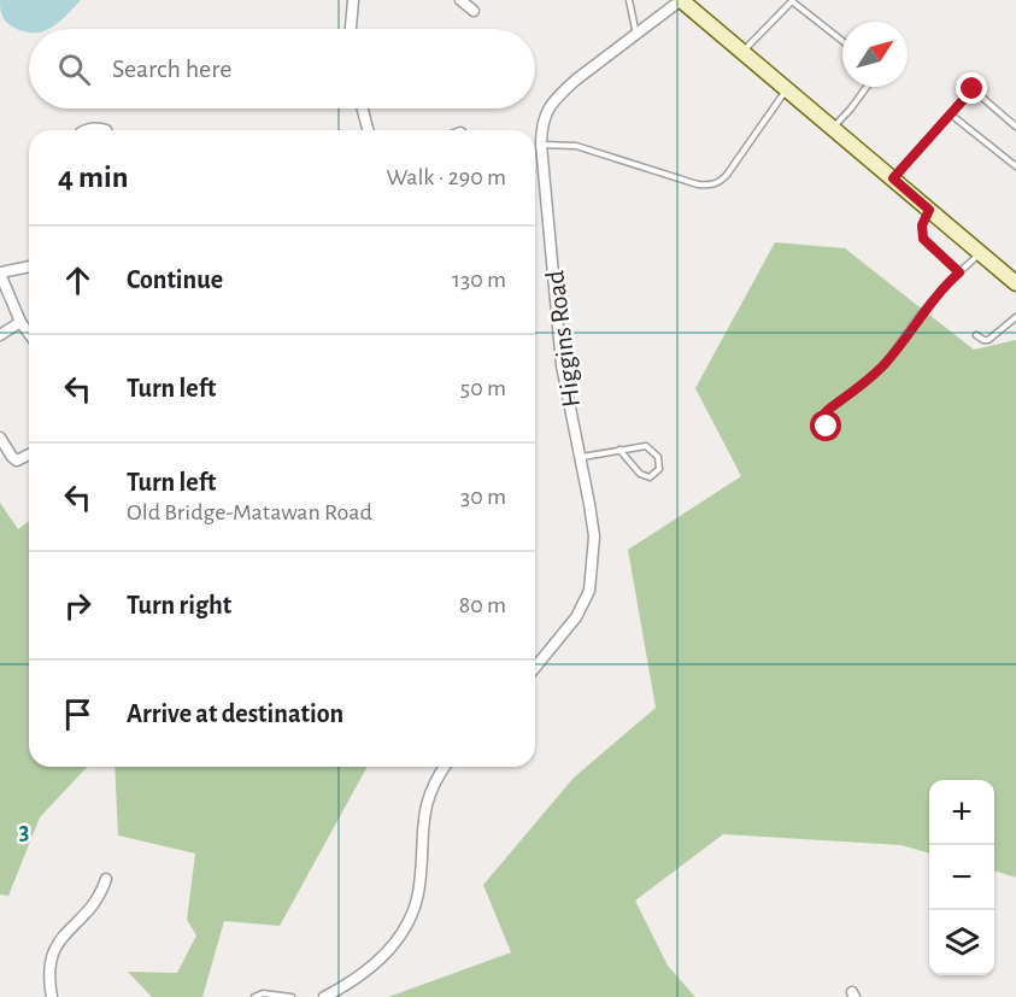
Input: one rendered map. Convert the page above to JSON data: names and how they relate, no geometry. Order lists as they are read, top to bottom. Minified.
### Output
{"streets":{"street":["Higgins Road"]},"north":"top right","page":{"search":"Search here","heading":["4 min","Walk · 290 m"],"list":[["Continue","130 m"],["Turn left","50 m"],["Turn left","Old Bridge-Matawan Road","30 m"],["Turn right","80 m"],"Arrive at destination"],"map_buttons":["+","−"]},"grid":{"rows":["3"]}}
